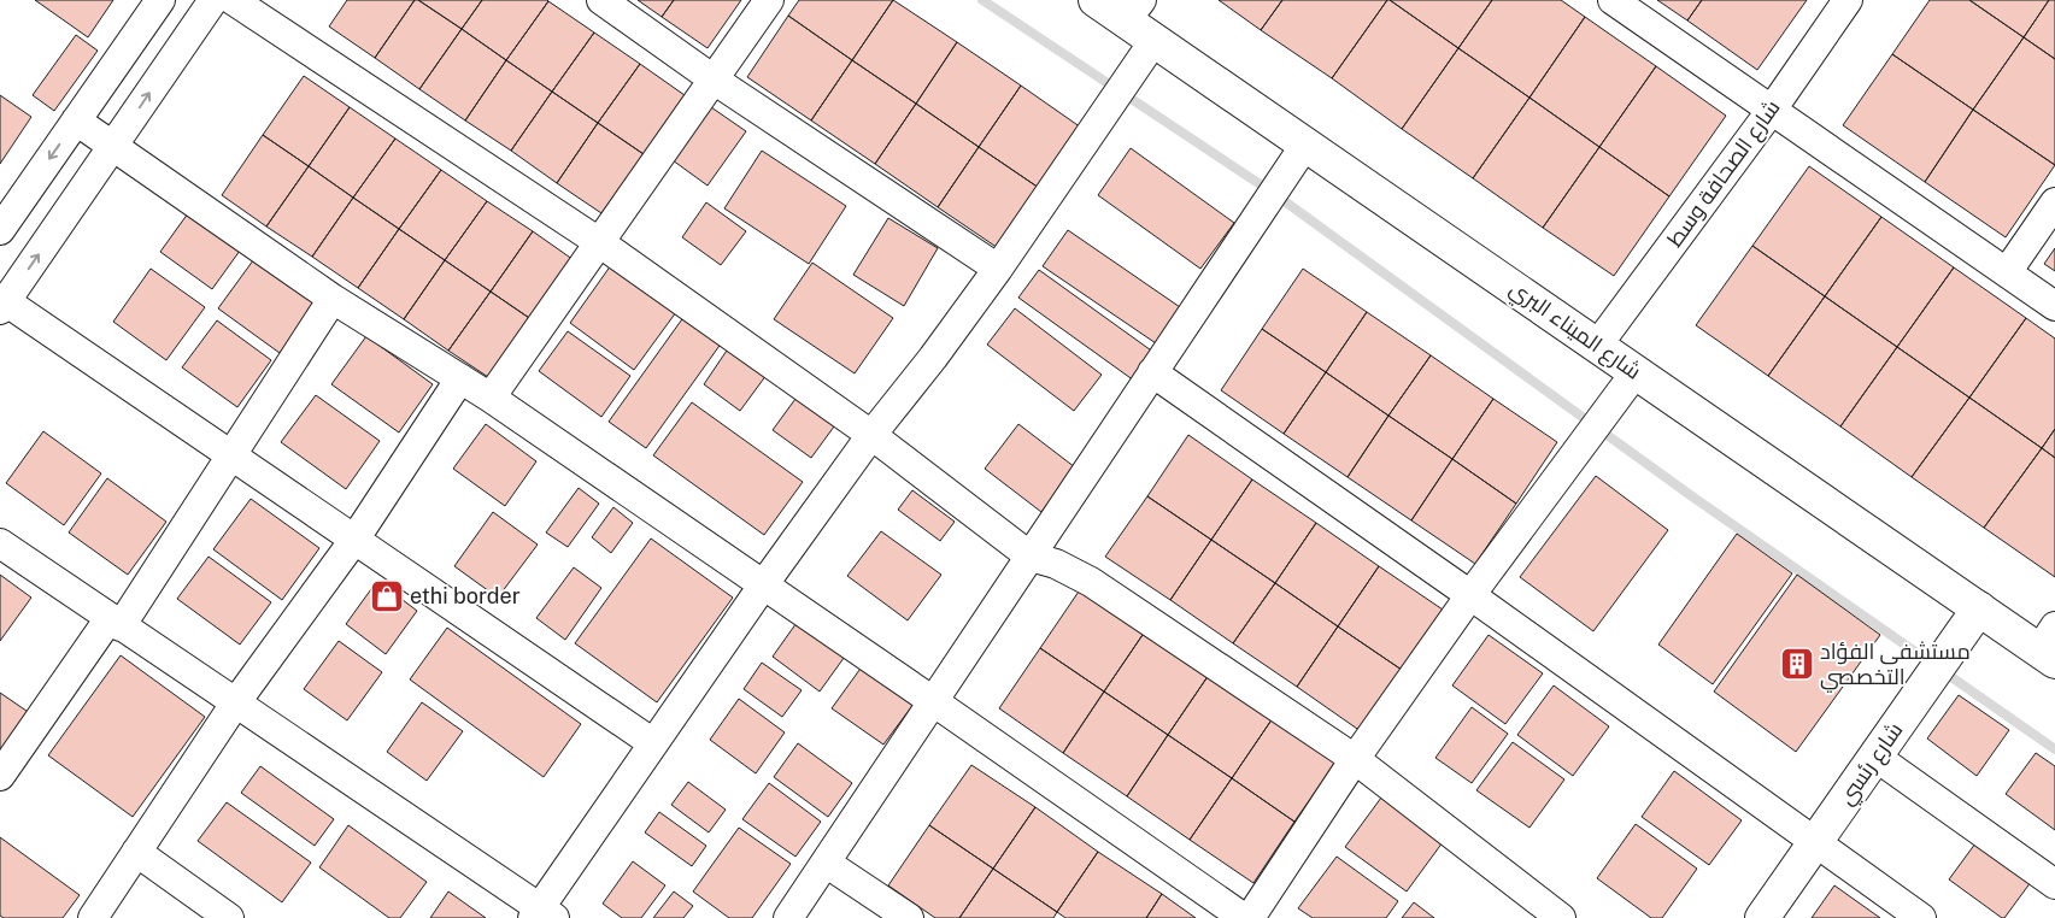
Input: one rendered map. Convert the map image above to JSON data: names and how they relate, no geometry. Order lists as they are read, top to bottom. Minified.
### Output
{"streets":{"main road":["شارع الميناء البري","شارع رئسي"],"street":["شارع الصحافة وسط"]},"crossings":[["شارع الصحافة وسط","شارع الميناء البري"],["شارع الميناء البري","شارع رئسي"]],"places":{"shop":["ethi border"],"building":["مستشفى الفؤاد التخصصي"]}}
